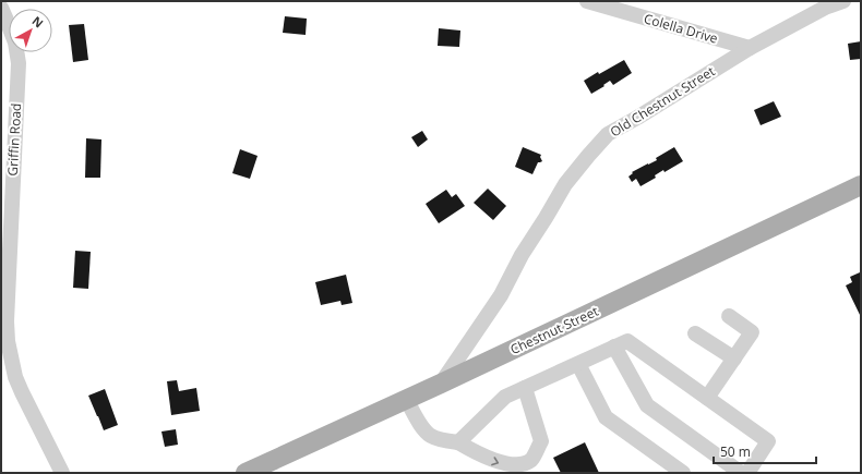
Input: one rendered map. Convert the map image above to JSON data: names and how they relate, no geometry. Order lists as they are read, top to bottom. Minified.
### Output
{"streets":{"main road":["Chestnut Street"],"street":["Colella Drive","Old Chestnut Street","Griffin Road"]},"crossings":[["Colella Drive","Old Chestnut Street"],["Old Chestnut Street","Chestnut Street"]],"scale_bar":"50 m","north":"top right"}
